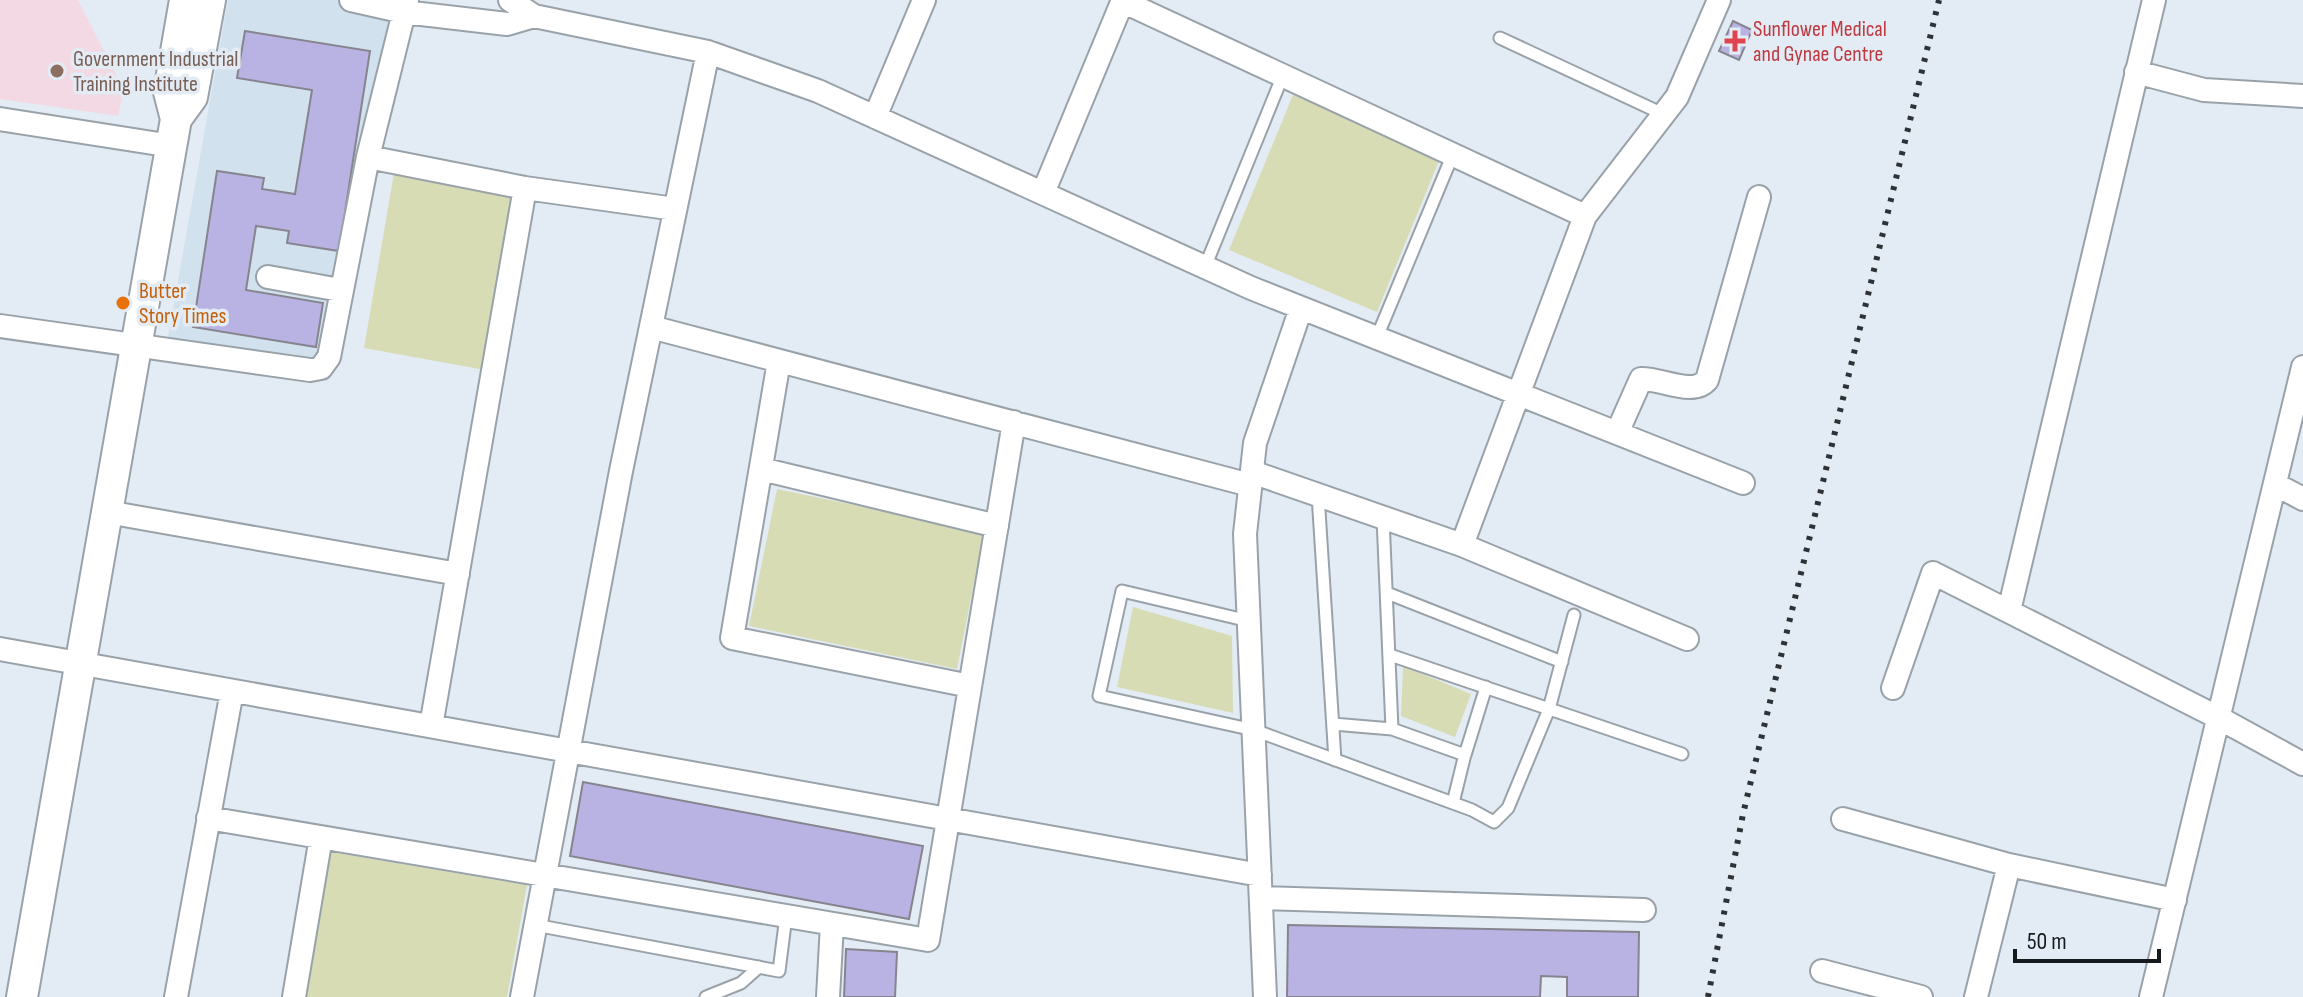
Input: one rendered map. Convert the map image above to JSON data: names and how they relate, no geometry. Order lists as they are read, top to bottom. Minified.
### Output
{"places":{"health":["Sunflower Medical and Gynae Centre"],"other":["Government Industrial Training Institute","Butter Story Times"]},"scale_bar":"50 m"}
